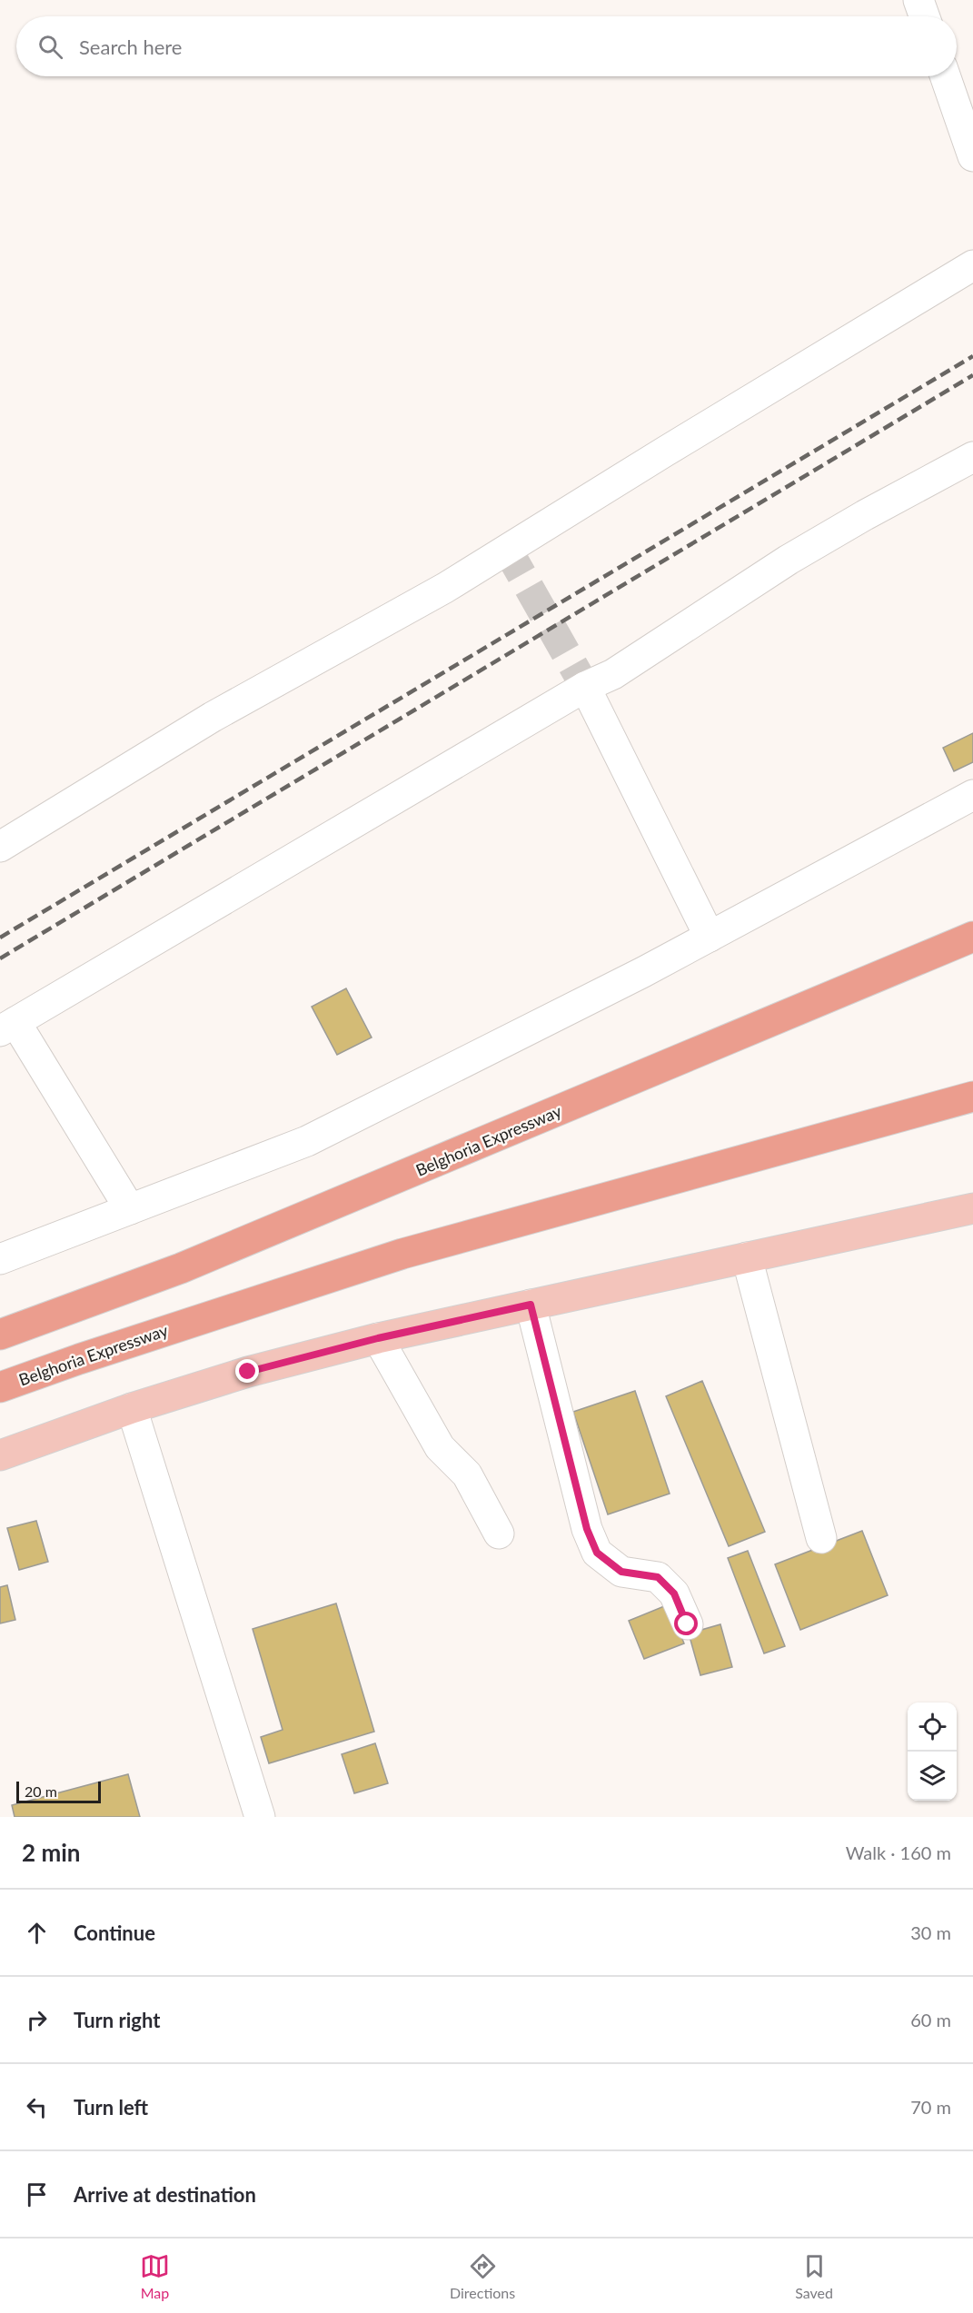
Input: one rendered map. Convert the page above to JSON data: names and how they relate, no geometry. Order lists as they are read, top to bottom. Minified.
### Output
{"streets":{"highway":["Belghoria Expressway"]},"scale_bar":"20 m","page":{"search":"Search here","scale":"20 m","heading":["2 min","Walk · 160 m"],"list":[["Continue","30 m"],["Turn right","60 m"],["Turn left","70 m"],"Arrive at destination"],"nav":["Map","Directions","Saved"]}}
